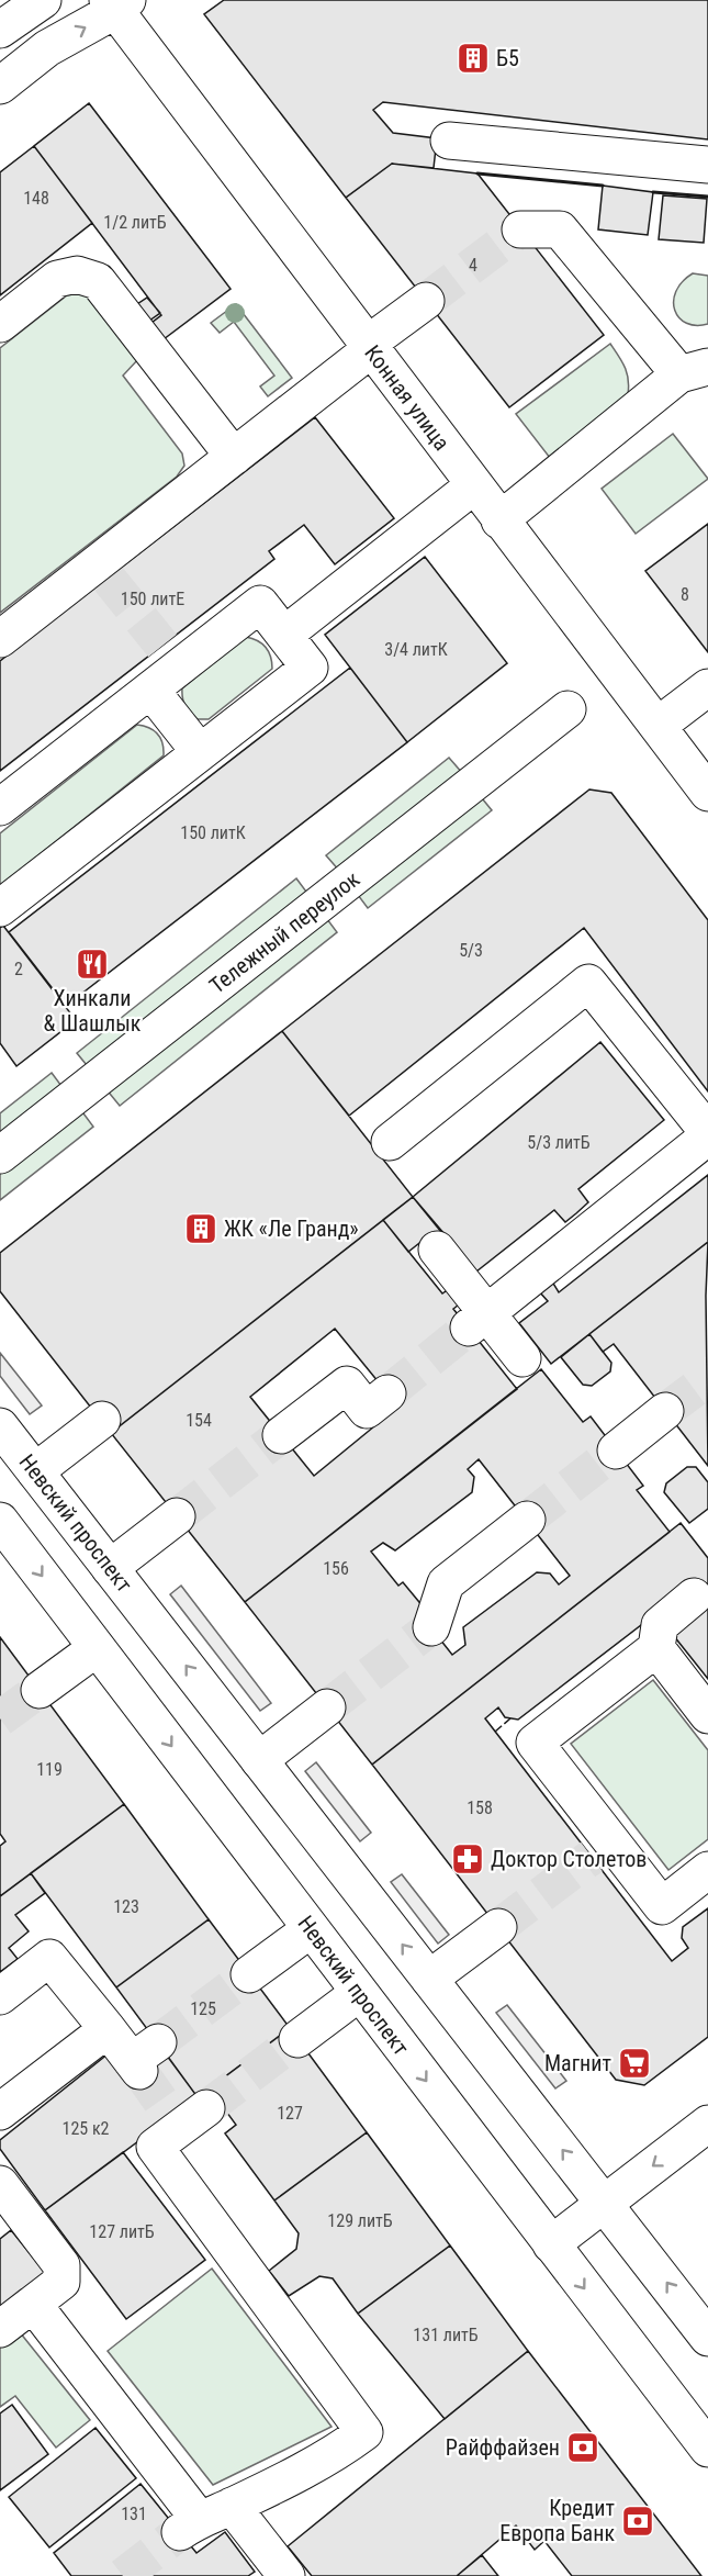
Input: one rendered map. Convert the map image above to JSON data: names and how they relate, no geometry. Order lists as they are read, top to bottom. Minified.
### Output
{"streets":{"main road":["Конная улица","Тележный переулок","Невский проспект"]},"places":{"building":["Б5","ЖК «Ле Гранд»"],"restaurant":["Хинкали & Шашлык"],"pharmacy":["Доктор Столетов"],"supermarket":["Магнит"],"bank":["Райффайзен","Кредит Европа Банк"]},"house_numbers":["148","1/2 литБ","4","8","150 литЕ","3/4 литК","150 литК","5/3","2","5/3 литБ","154","156","119","158","123","125","127","125 к2","129 литБ","127 литБ","131 литБ","131"]}
